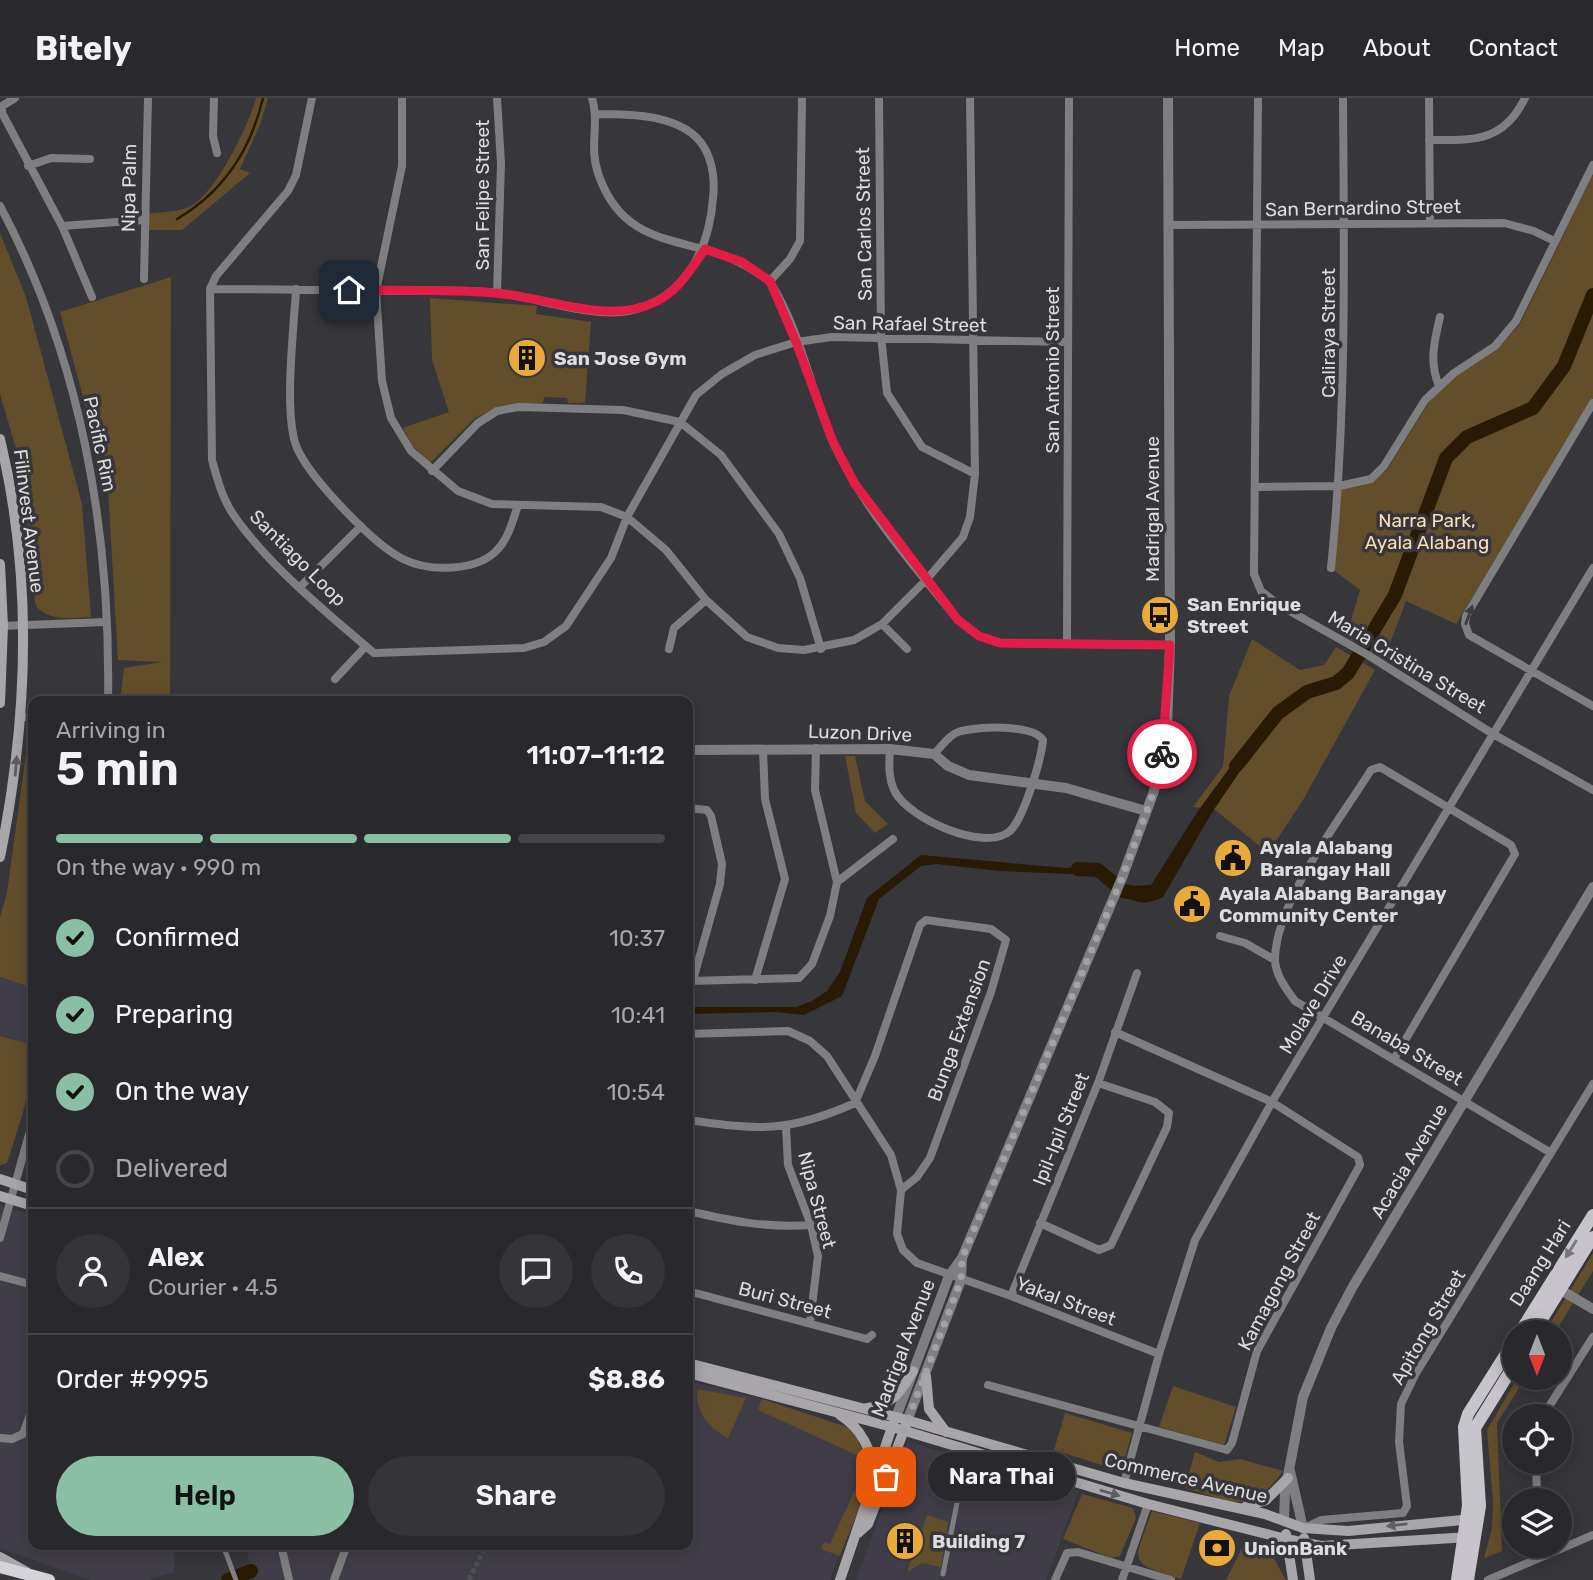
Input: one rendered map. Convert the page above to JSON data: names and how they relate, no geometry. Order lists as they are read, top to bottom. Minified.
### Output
{"streets":{"main road":["Madrigal Avenue","Filinvest Avenue","Acacia Avenue","Daang Hari","Commerce Avenue"],"street":["Nipa Palm","San Felipe Street","San Bernardino Street","San Carlos Street","San Rafael Street","Caliraya Street","San Antonio Street","Pacific Rim","Santiago Loop","Maria Cristina Street","Luzon Drive","Molave Drive","Bunga Extension","Banaba Street","Ipil-Ipil Street","Nipa Street","Kamagong Street","Buri Street","Yakal Street","Apitong Street"]},"crossings":[["San Bernardino Street","Caliraya Street"],["San Bernardino Street","Madrigal Avenue"],["San Bernardino Street","Maria Cristina Street"],["San Carlos Street","San Rafael Street"],["San Rafael Street","San Antonio Street"],["Madrigal Avenue","Luzon Drive"],["Madrigal Avenue","Yakal Street"],["Madrigal Avenue","Commerce Avenue"],["Maria Cristina Street","Molave Drive"],["Molave Drive","Banaba Street"],["Molave Drive","Kamagong Street"],["Molave Drive","Yakal Street"],["Molave Drive","Commerce Avenue"],["Bunga Extension","Yakal Street"],["Banaba Street","Acacia Avenue"],["Banaba Street","Apitong Street"],["Ipil-Ipil Street","Kamagong Street"],["Ipil-Ipil Street","Yakal Street"],["Acacia Avenue","Apitong Street"],["Acacia Avenue","Commerce Avenue"],["Nipa Street","Buri Street"],["Apitong Street","Commerce Avenue"]],"parks":["Narra Park, Ayala Alabang"],"places":{"building":["San Jose Gym","Building 7"],"bus stop":["San Enrique Street"],"public building":["Ayala Alabang Barangay Hall","Ayala Alabang Barangay Community Center"],"other":["Nara Thai"],"bank":["UnionBank"]},"north":"bottom","page":{"header":"Bitely","nav":["Home","Map","About","Contact"],"heading":["5 min","Arriving in","11:07–11:12"],"panel":["Alex","Courier · 4.5","Order #9995","$8.86"],"bar":"On the way · 990 m","list":[["Confirmed","10:37"],["Preparing","10:41"],["On the way","10:54"],"Delivered"],"buttons":["Help","Share"],"bubble":"Nara Thai"}}
